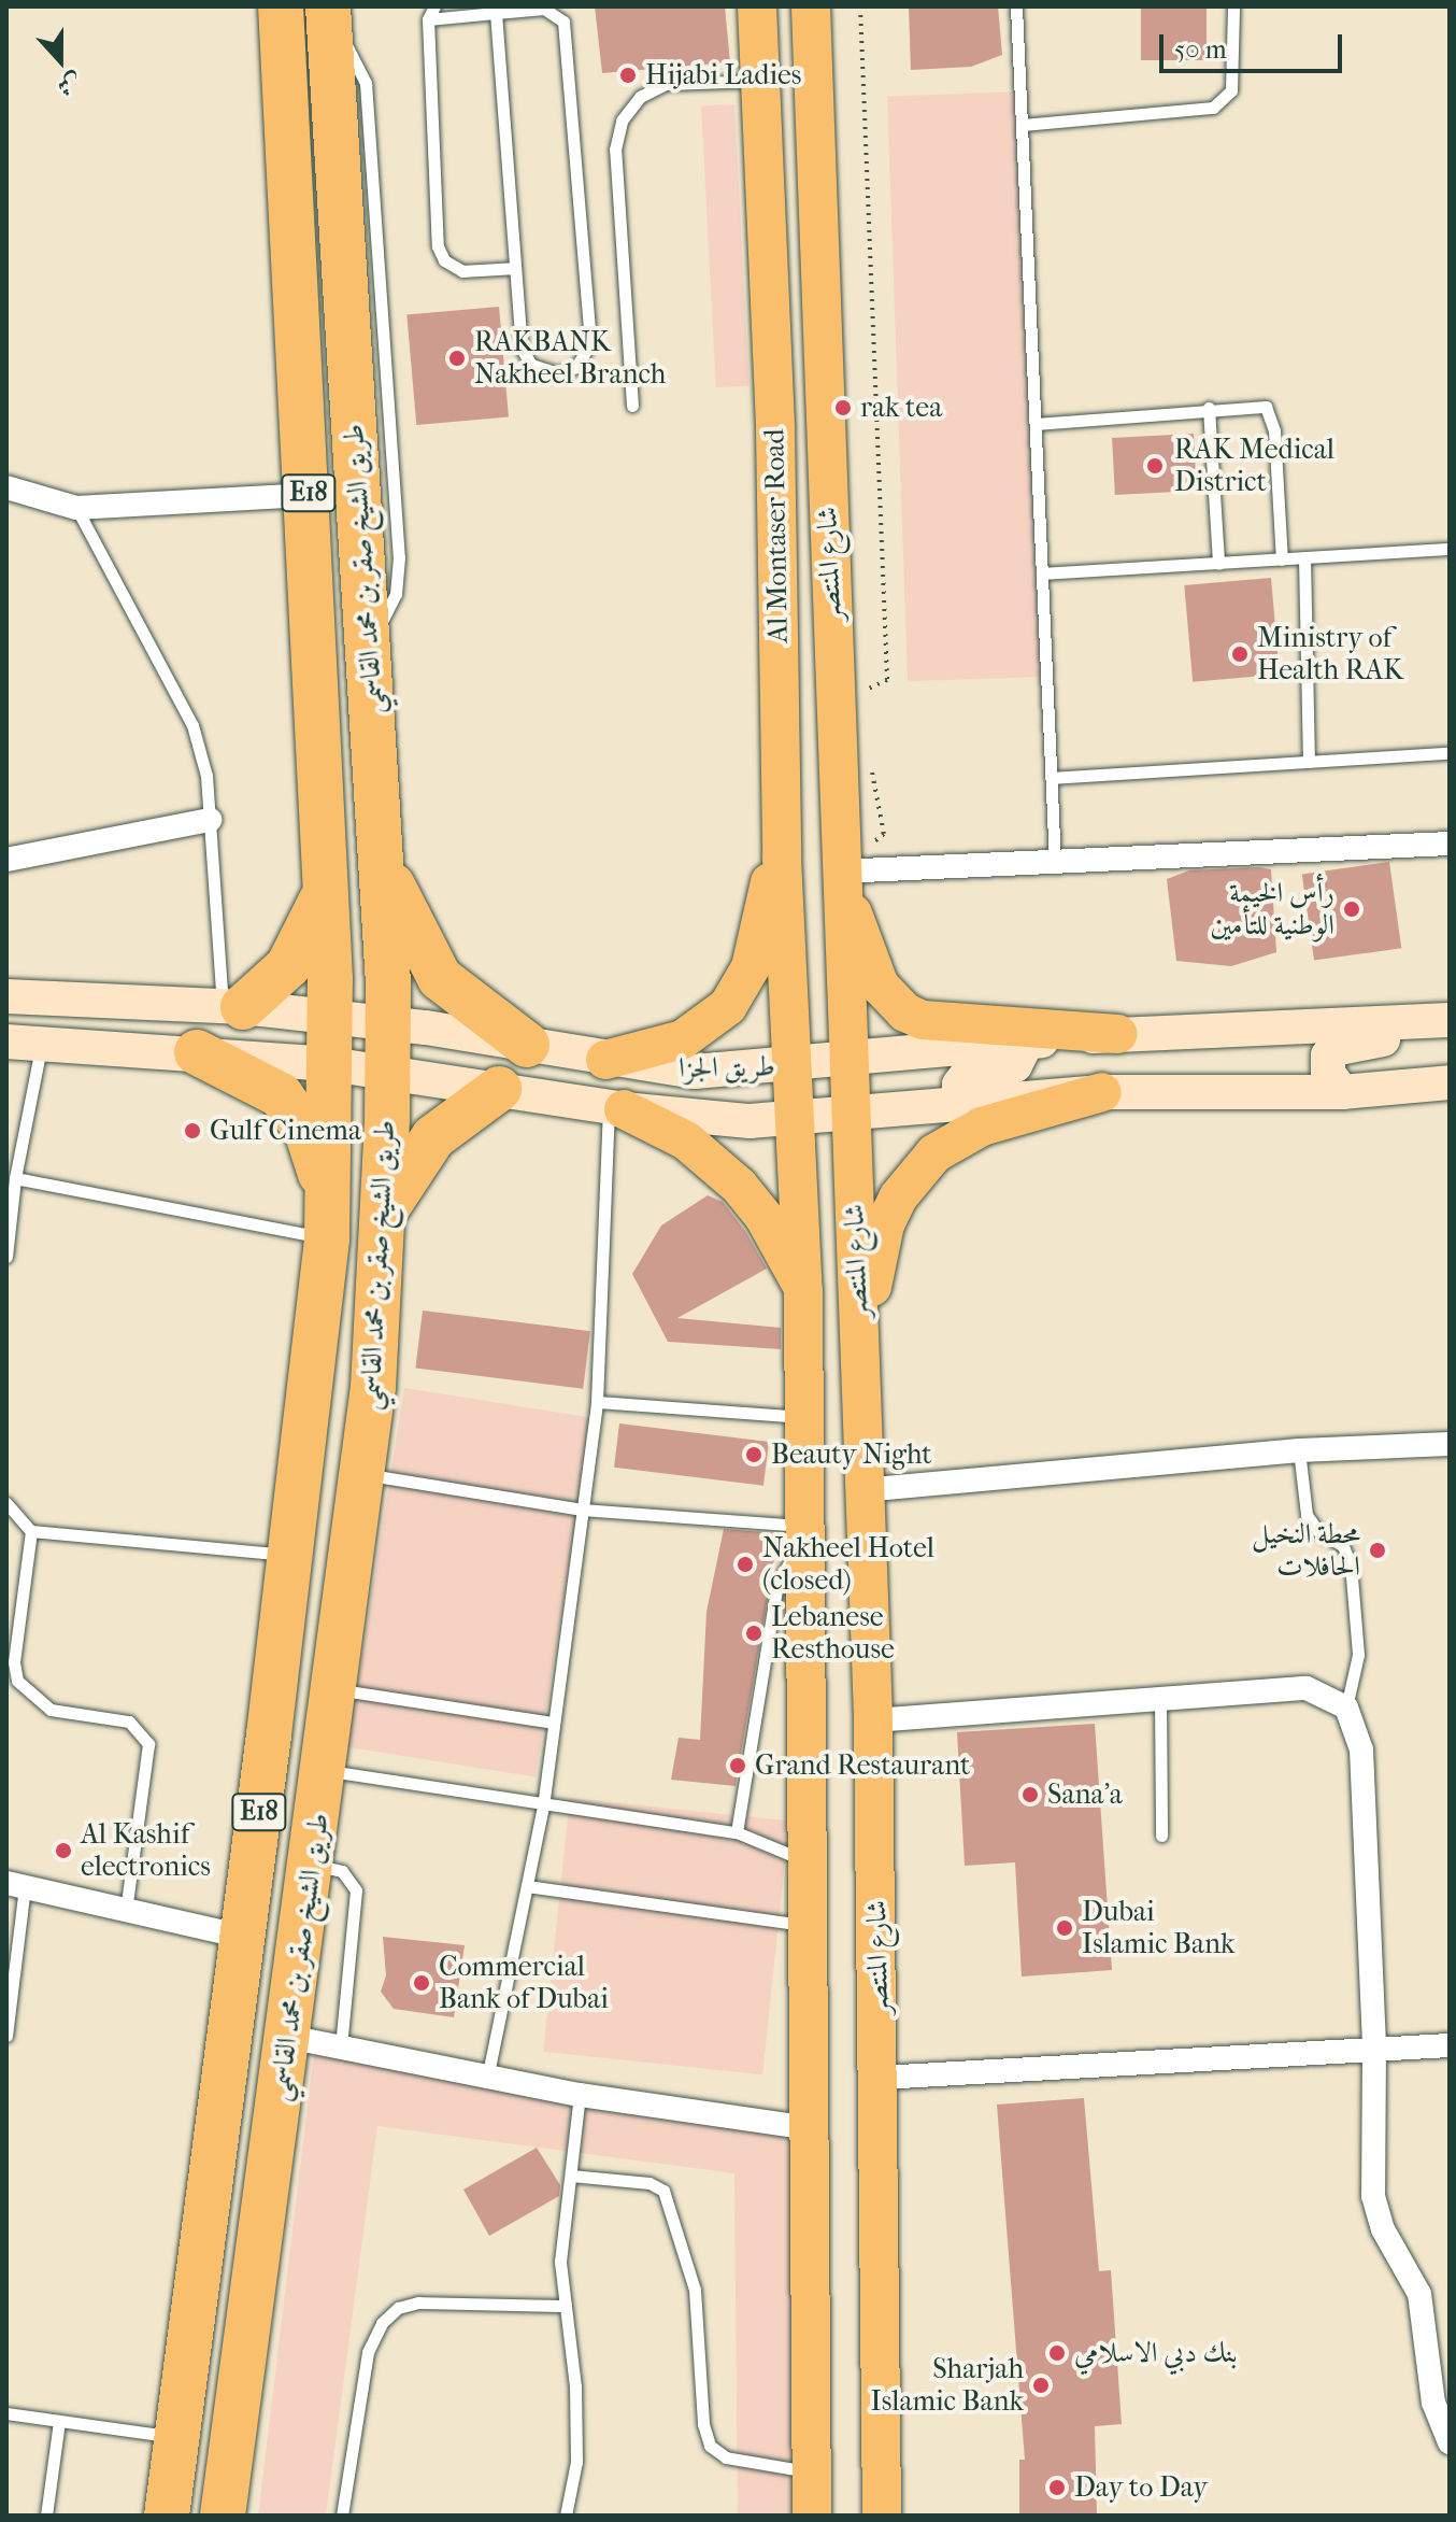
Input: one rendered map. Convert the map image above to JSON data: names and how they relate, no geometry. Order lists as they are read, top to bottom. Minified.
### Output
{"streets":{"highway":["E18","طريق الشيخ صقر بن محمد القاسمي"],"main road":["Al Montaser Road","شارع المنتصر","طريق الجزا"]},"crossings":[["Al Montaser Road","شارع المنتصر"],["Al Montaser Road","طريق الجزا"],["شارع المنتصر","طريق الجزا"],["طريق الشيخ صقر بن محمد القاسمي","طريق الجزا"]],"places":["Hijabi Ladies","RAKBANK Nakheel Branch","rak tea","RAK Medical District","Ministry of Health RAK","رأس الخيمة الوطنية للتأمين","Gulf Cinema","Beauty Night","محطة النخيل الحافلات","Nakheel Hotel (closed)","Lebanese Resthouse","Grand Restaurant","Sana'a","Al Kashif electronics","Dubai Islamic Bank","Commercial Bank of Dubai","بنك دبي الاسلامي","Sharjah Islamic Bank","Day to Day"],"scale_bar":"50 m","north":"bottom"}
